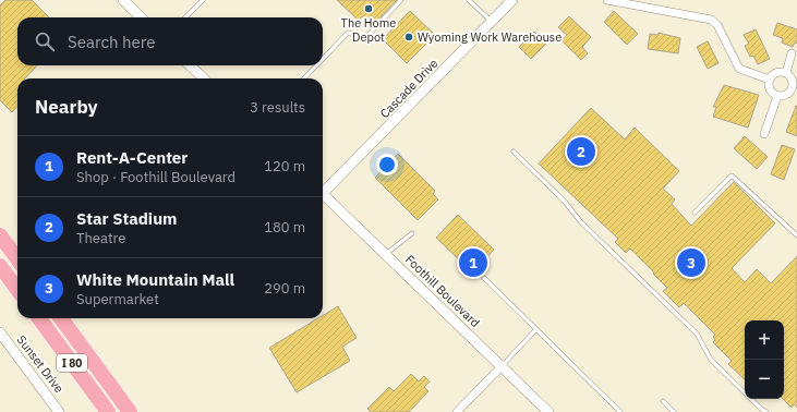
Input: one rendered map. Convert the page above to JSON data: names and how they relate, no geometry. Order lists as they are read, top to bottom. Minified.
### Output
{"streets":{"highway":["I 80"],"street":["Cascade Drive","Foothill Boulevard","Sunset Drive"]},"places":["The Home Depot","Wyoming Work Warehouse"],"page":{"search":"Search here","heading":["Nearby","3 results"],"pins":["2","1","3"],"list":[{"mark":"1","name":"Rent-A-Center","note":"Shop · Foothill Boulevard","value":"120 m"},{"mark":"2","name":"Star Stadium","note":"Theatre","value":"180 m"},{"mark":"3","name":"White Mountain Mall","note":"Supermarket","value":"290 m"}],"map_buttons":["+","−"]}}
